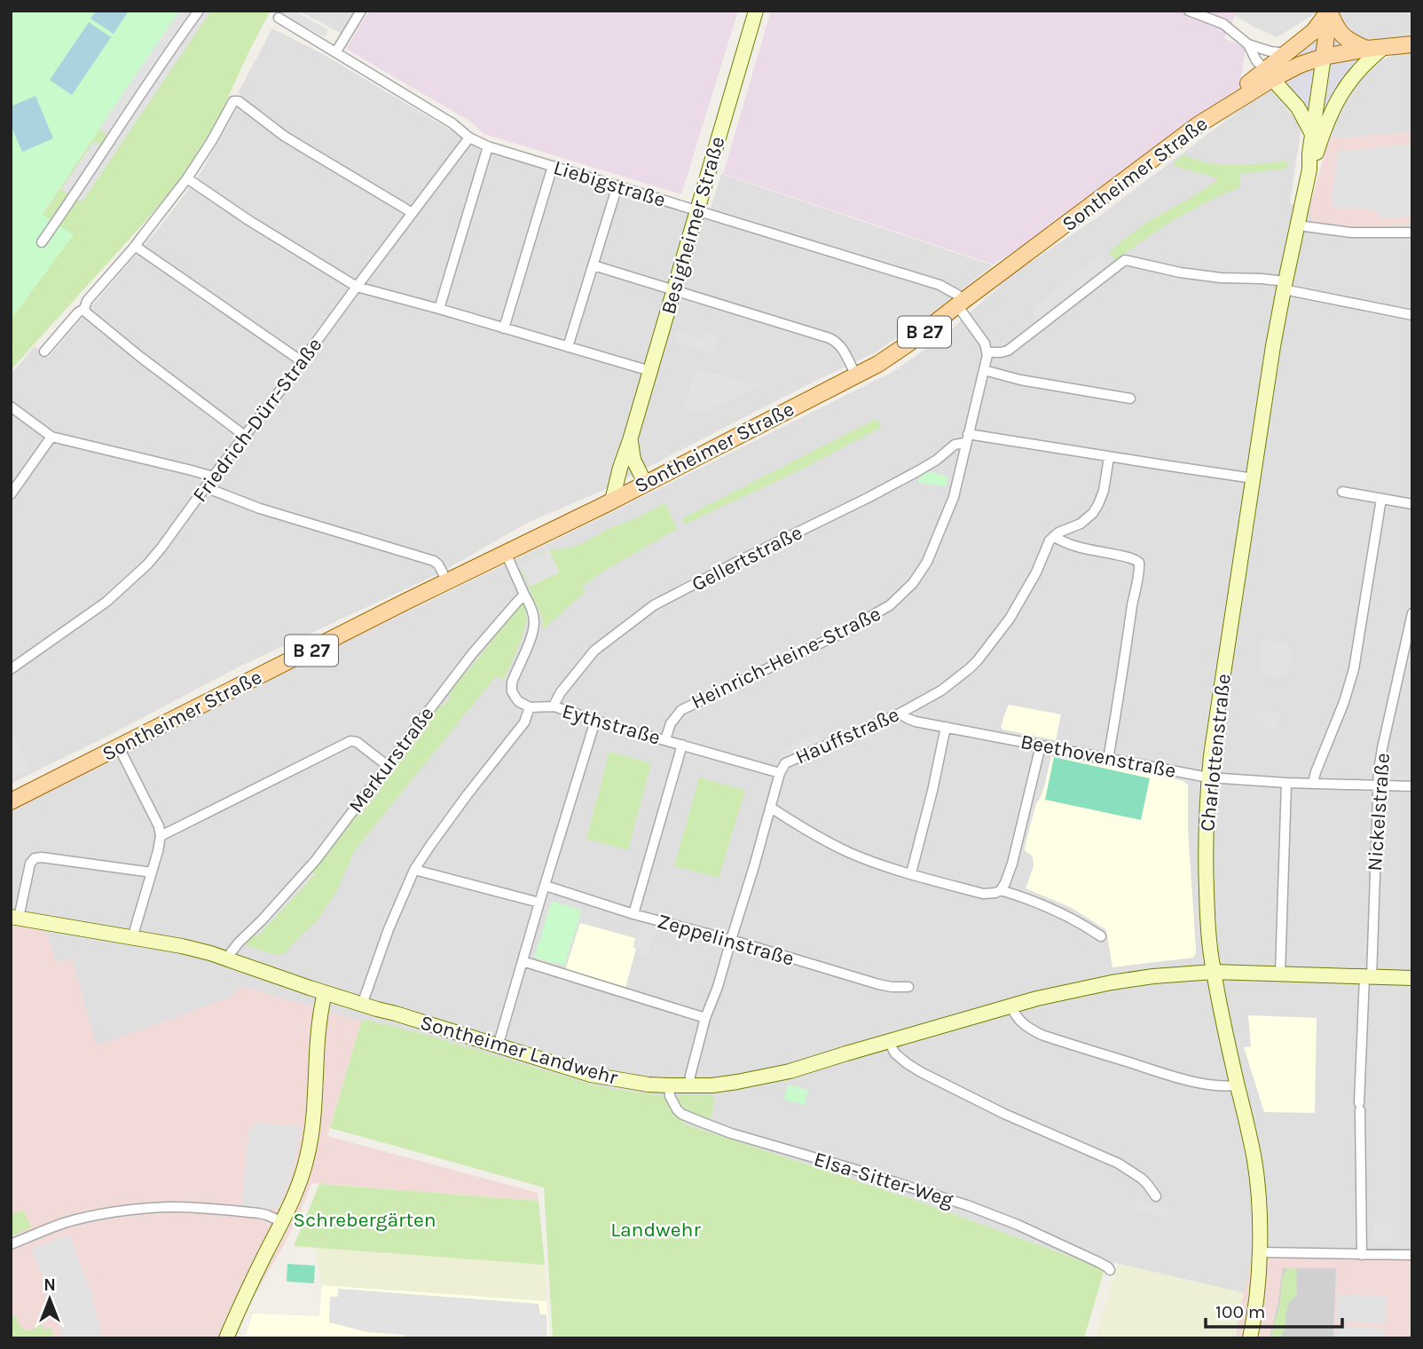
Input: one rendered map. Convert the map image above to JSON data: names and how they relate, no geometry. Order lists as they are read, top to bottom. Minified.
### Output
{"streets":{"main road":["Sontheimer Straße","B 27"],"street":["Liebigstraße","Besigheimer Straße","Friedrich-Dürr-Straße","Gellertstraße","Heinrich-Heine-Straße","Eythstraße","Hauffstraße","Charlottenstraße","Beethovenstraße","Merkurstraße","Nickelstraße","Zeppelinstraße","Sontheimer Landwehr","Elsa-Sitter-Weg"]},"crossings":[["Sontheimer Straße","Liebigstraße"],["Sontheimer Straße","Besigheimer Straße"],["Sontheimer Straße","B 27"],["Sontheimer Straße","Charlottenstraße"],["Liebigstraße","Besigheimer Straße"],["Liebigstraße","Friedrich-Dürr-Straße"],["B 27","Charlottenstraße"],["Gellertstraße","Heinrich-Heine-Straße"],["Gellertstraße","Eythstraße"],["Heinrich-Heine-Straße","Eythstraße"],["Eythstraße","Hauffstraße"],["Hauffstraße","Beethovenstraße"],["Hauffstraße","Zeppelinstraße"],["Hauffstraße","Sontheimer Landwehr"],["Charlottenstraße","Beethovenstraße"],["Charlottenstraße","Sontheimer Landwehr"],["Beethovenstraße","Nickelstraße"],["Merkurstraße","Sontheimer Landwehr"],["Nickelstraße","Sontheimer Landwehr"],["Sontheimer Landwehr","Elsa-Sitter-Weg"]],"parks":["Schrebergärten","Landwehr"],"scale_bar":"100 m","north":"top"}
